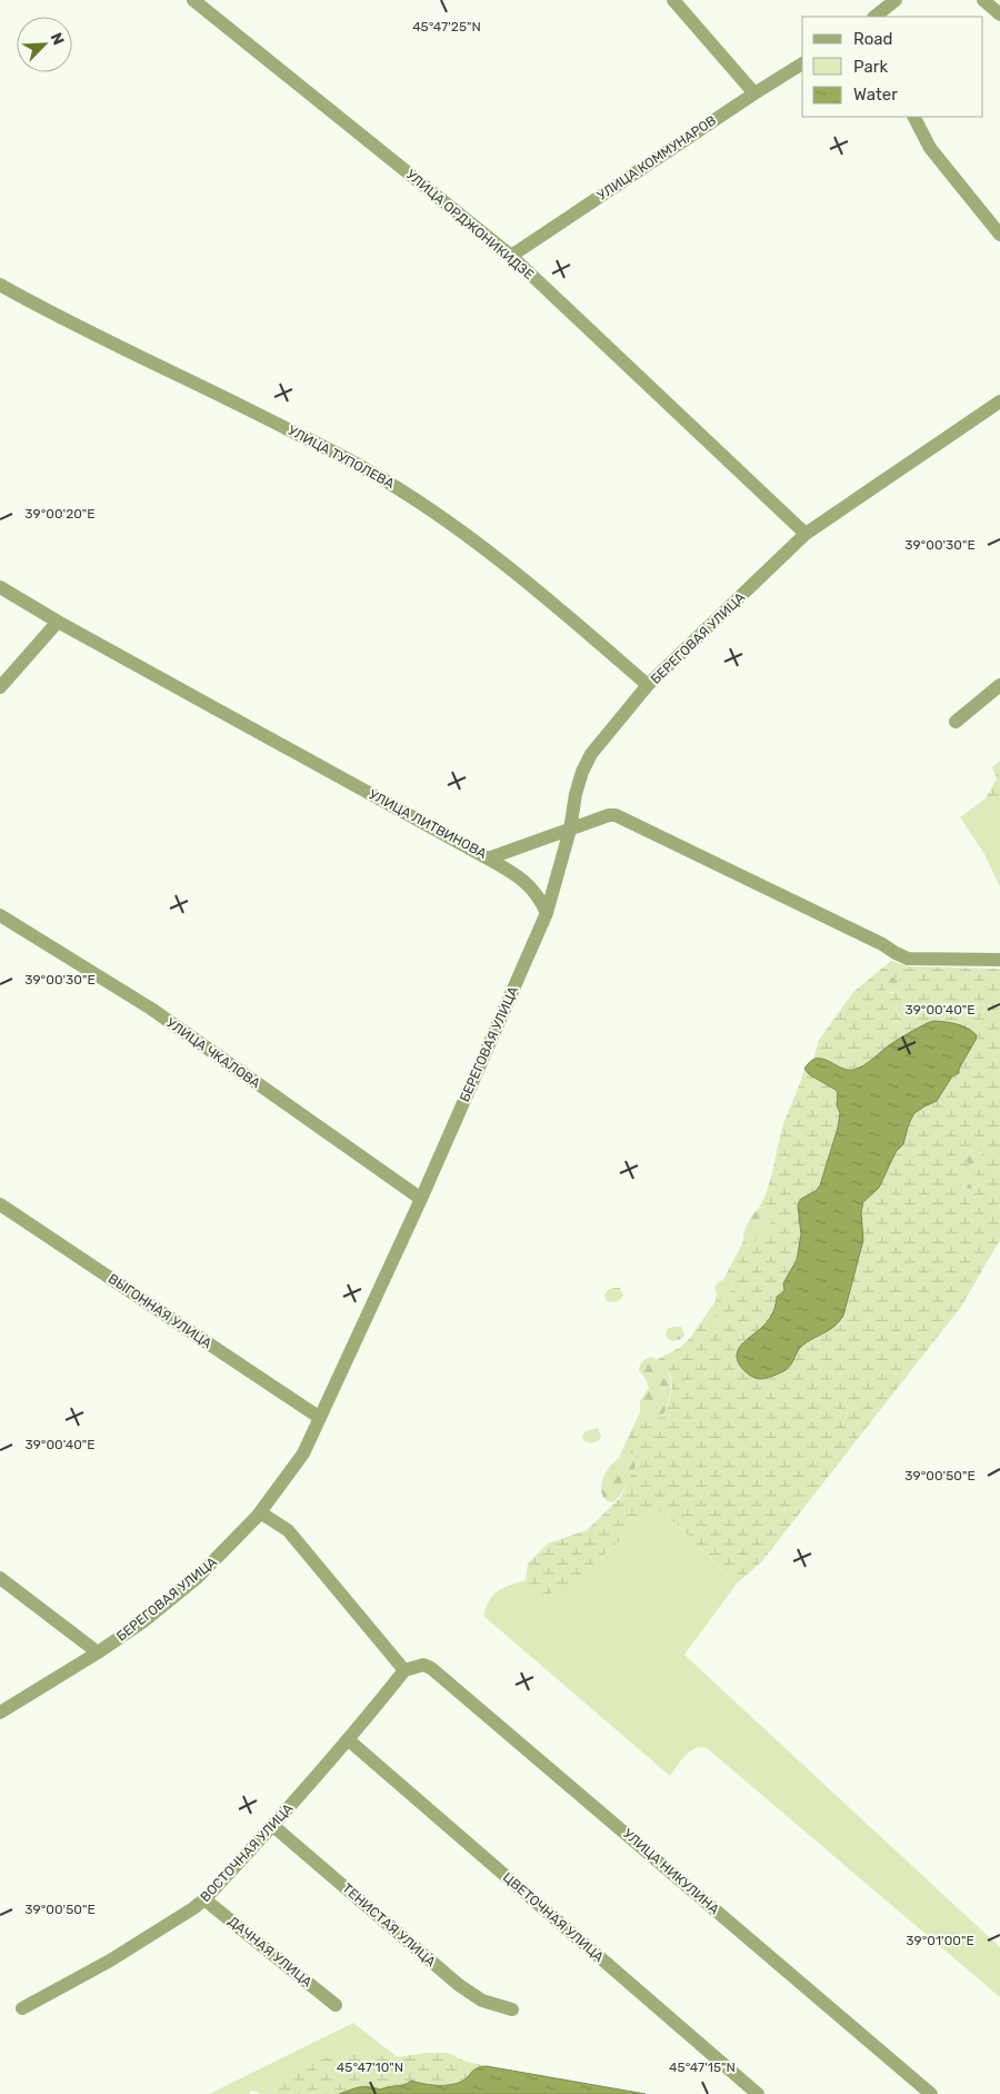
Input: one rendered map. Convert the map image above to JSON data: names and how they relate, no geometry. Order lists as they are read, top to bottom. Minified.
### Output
{"streets":{"street":["УЛИЦА КОММУНАРОВ","УЛИЦА ОРДЖОНИКИДЗЕ","УЛИЦА ТУПОЛЕВА","БЕРЕГОВАЯ УЛИЦА","УЛИЦА ЛИТВИНОВА","УЛИЦА ЧКАЛОВА","ВЫГОННАЯ УЛИЦА","ВОСТОЧНАЯ УЛИЦА","УЛИЦА НИКУЛИНА","ЦВЕТОЧНАЯ УЛИЦА","ТЕНИСТАЯ УЛИЦА","ДАЧНАЯ УЛИЦА"]},"crossings":[["УЛИЦА КОММУНАРОВ","УЛИЦА ОРДЖОНИКИДЗЕ"],["УЛИЦА ОРДЖОНИКИДЗЕ","БЕРЕГОВАЯ УЛИЦА"],["УЛИЦА ТУПОЛЕВА","БЕРЕГОВАЯ УЛИЦА"],["БЕРЕГОВАЯ УЛИЦА","УЛИЦА ЛИТВИНОВА"],["БЕРЕГОВАЯ УЛИЦА","УЛИЦА ЧКАЛОВА"],["БЕРЕГОВАЯ УЛИЦА","ВЫГОННАЯ УЛИЦА"],["ВОСТОЧНАЯ УЛИЦА","УЛИЦА НИКУЛИНА"],["ВОСТОЧНАЯ УЛИЦА","ЦВЕТОЧНАЯ УЛИЦА"],["ВОСТОЧНАЯ УЛИЦА","ТЕНИСТАЯ УЛИЦА"],["ВОСТОЧНАЯ УЛИЦА","ДАЧНАЯ УЛИЦА"]],"legend":["Road","Park","Water"],"north":"top right","coordinates":["45°47'25\"N","39°00'20\"E","39°00'30\"E","39°00'40\"E","39°00'50\"E","39°01'00\"E","45°47'10\"N","45°47'15\"N"]}
